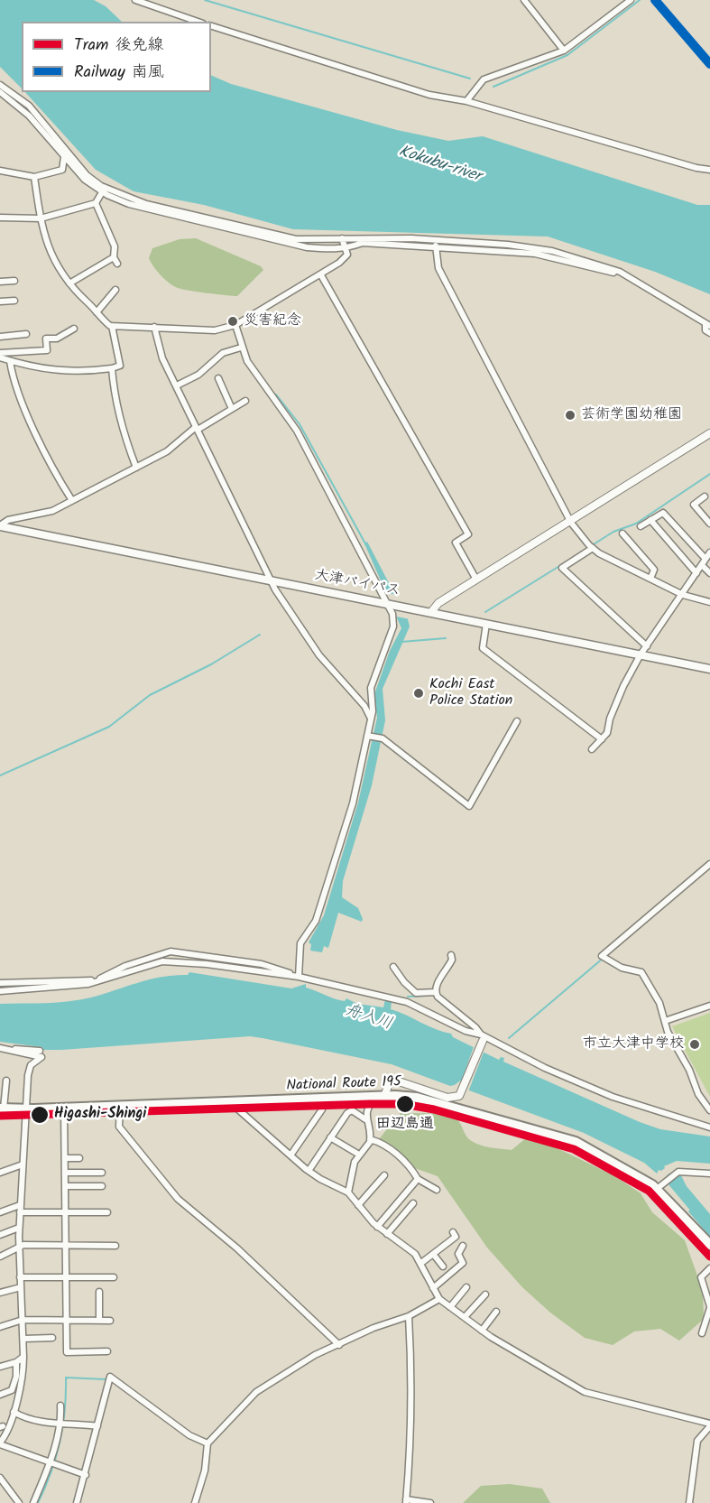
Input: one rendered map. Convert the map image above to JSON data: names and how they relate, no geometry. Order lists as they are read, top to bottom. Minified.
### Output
{"streets":{"highway":["National Route 195"],"main road":["大津バイパス"]},"water":["Kokubu-river","舟入川"],"places":["災害紀念","芸術学園幼稚園","Kochi East Police Station","市立大津中学校","田辺島通","Higashi-Shingi"],"lines":["rail line 南風","tram line 後免線"],"legend":["Tram 後免線","Railway 南風"]}
